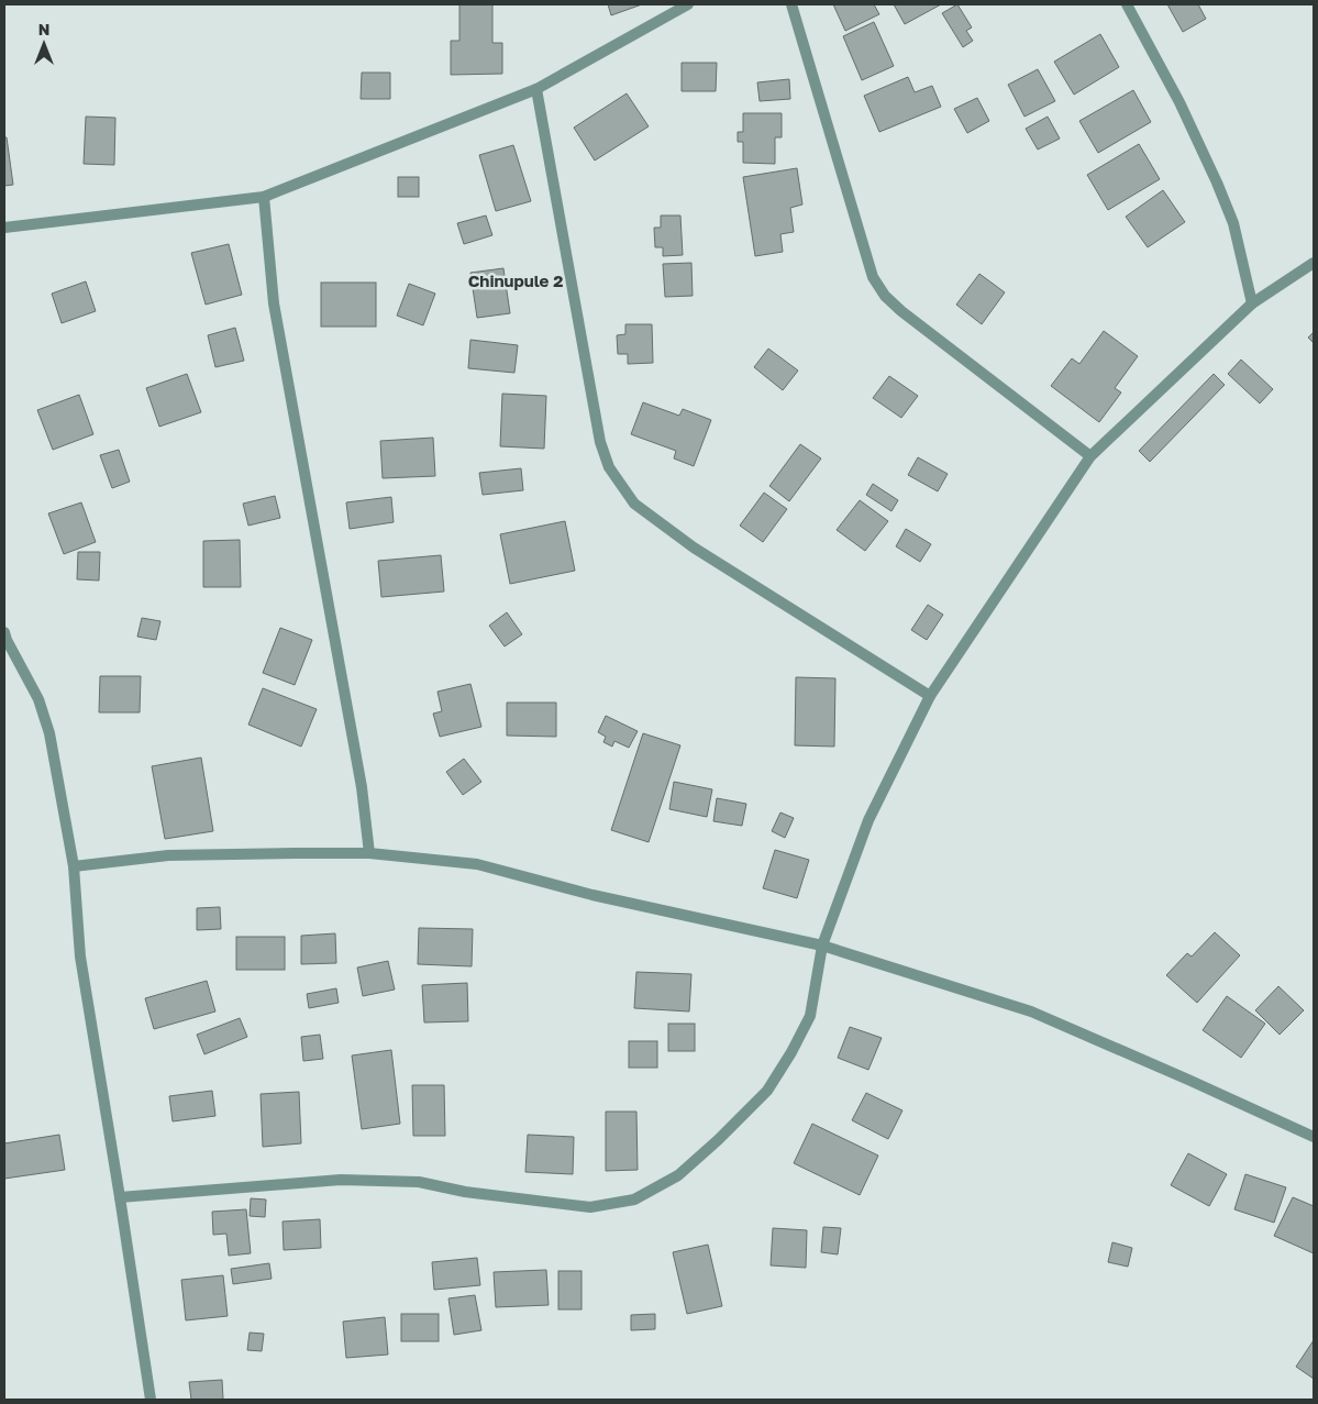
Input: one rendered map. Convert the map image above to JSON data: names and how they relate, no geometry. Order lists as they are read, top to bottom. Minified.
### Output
{"districts":["Chinupule 2"],"north":"top"}
